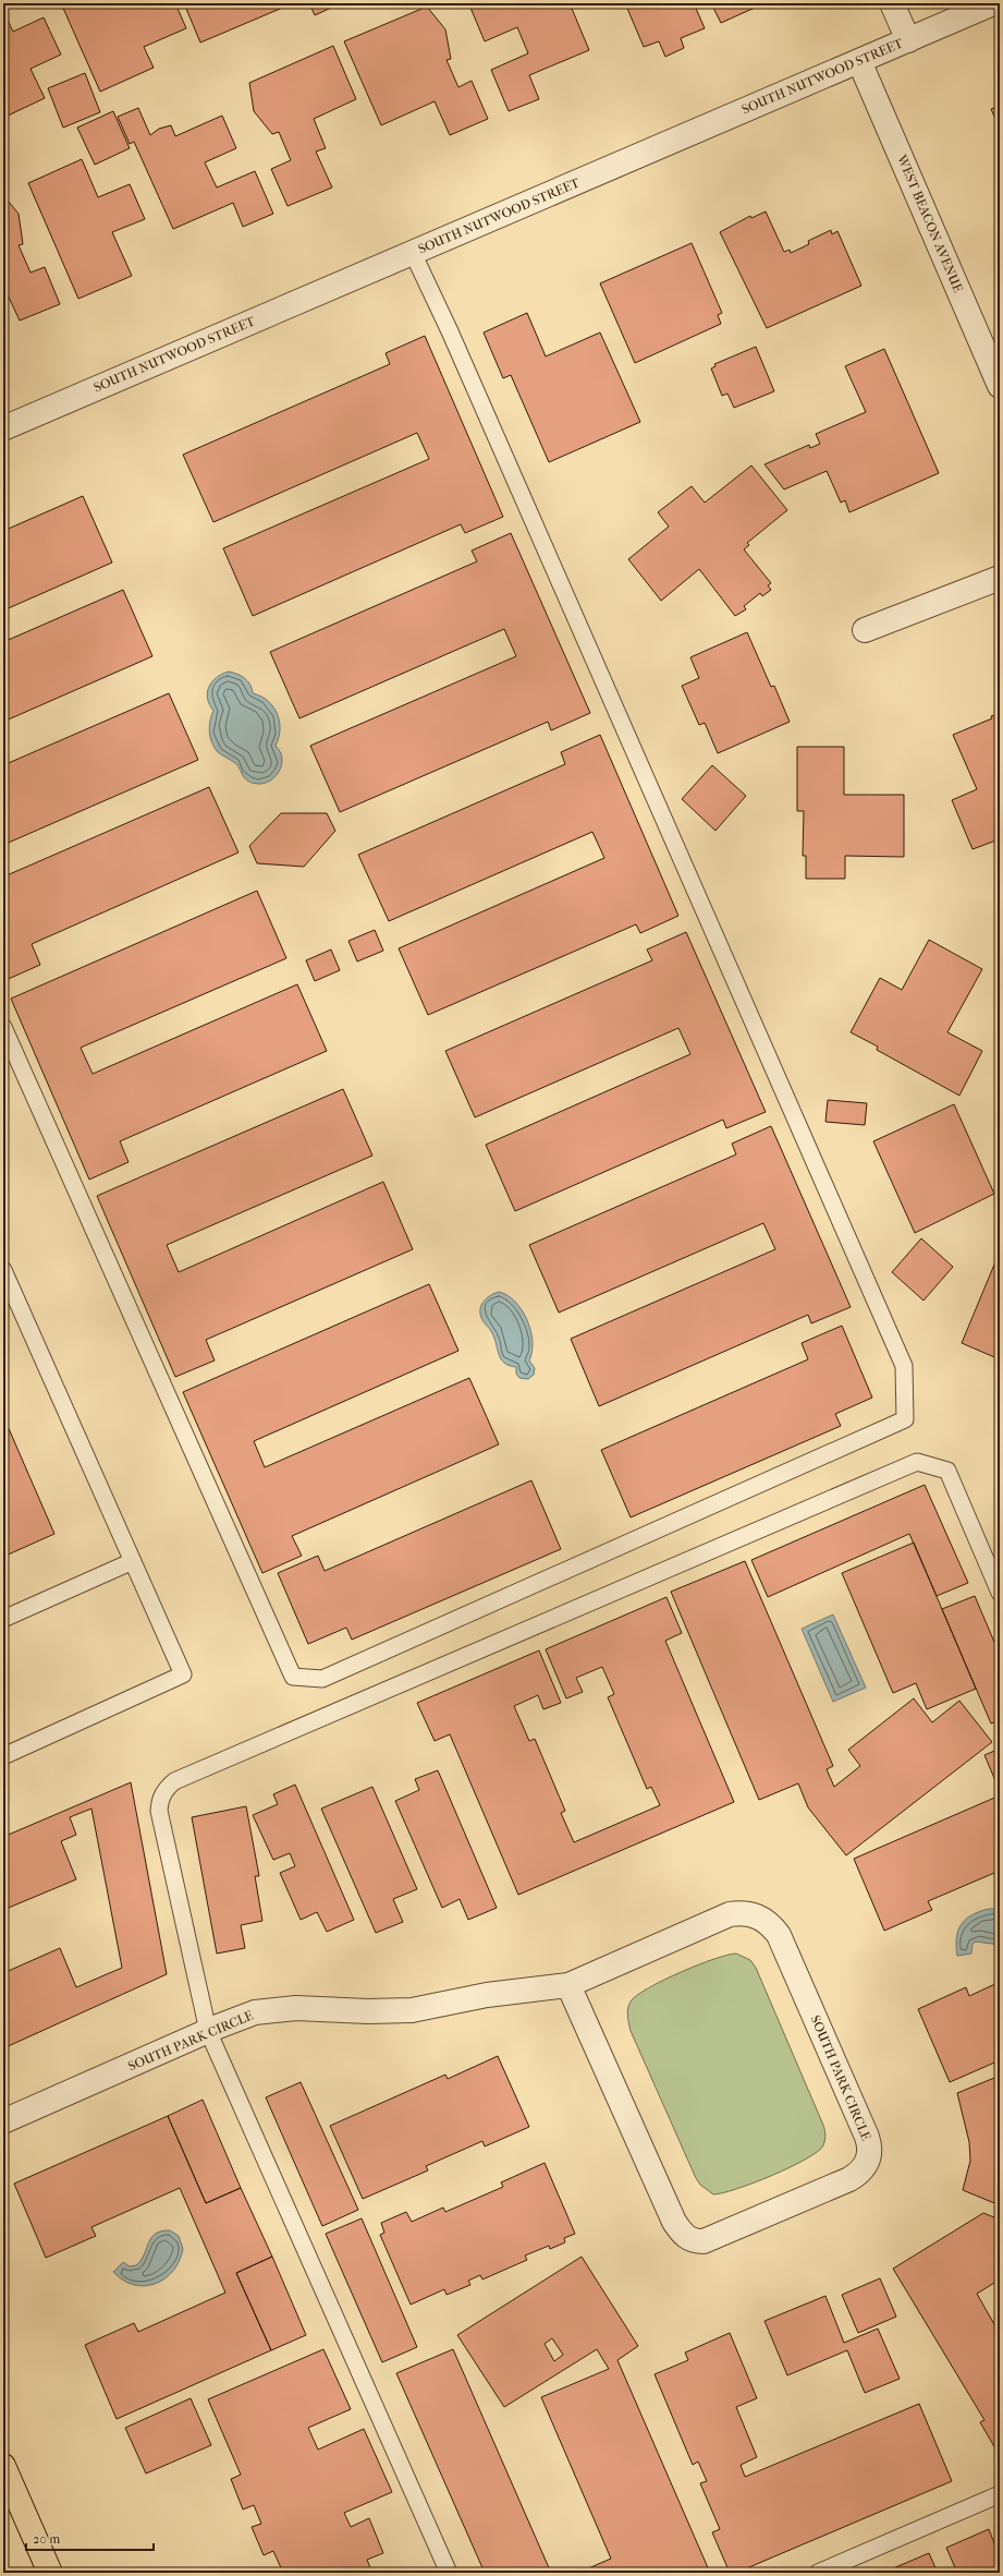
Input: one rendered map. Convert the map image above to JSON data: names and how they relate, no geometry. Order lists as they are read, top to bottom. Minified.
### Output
{"streets":{"street":["SOUTH NUTWOOD STREET","WEST BEACON AVENUE","SOUTH PARK CIRCLE"]},"crossings":[["SOUTH NUTWOOD STREET","WEST BEACON AVENUE"]],"scale_bar":"20 m"}
